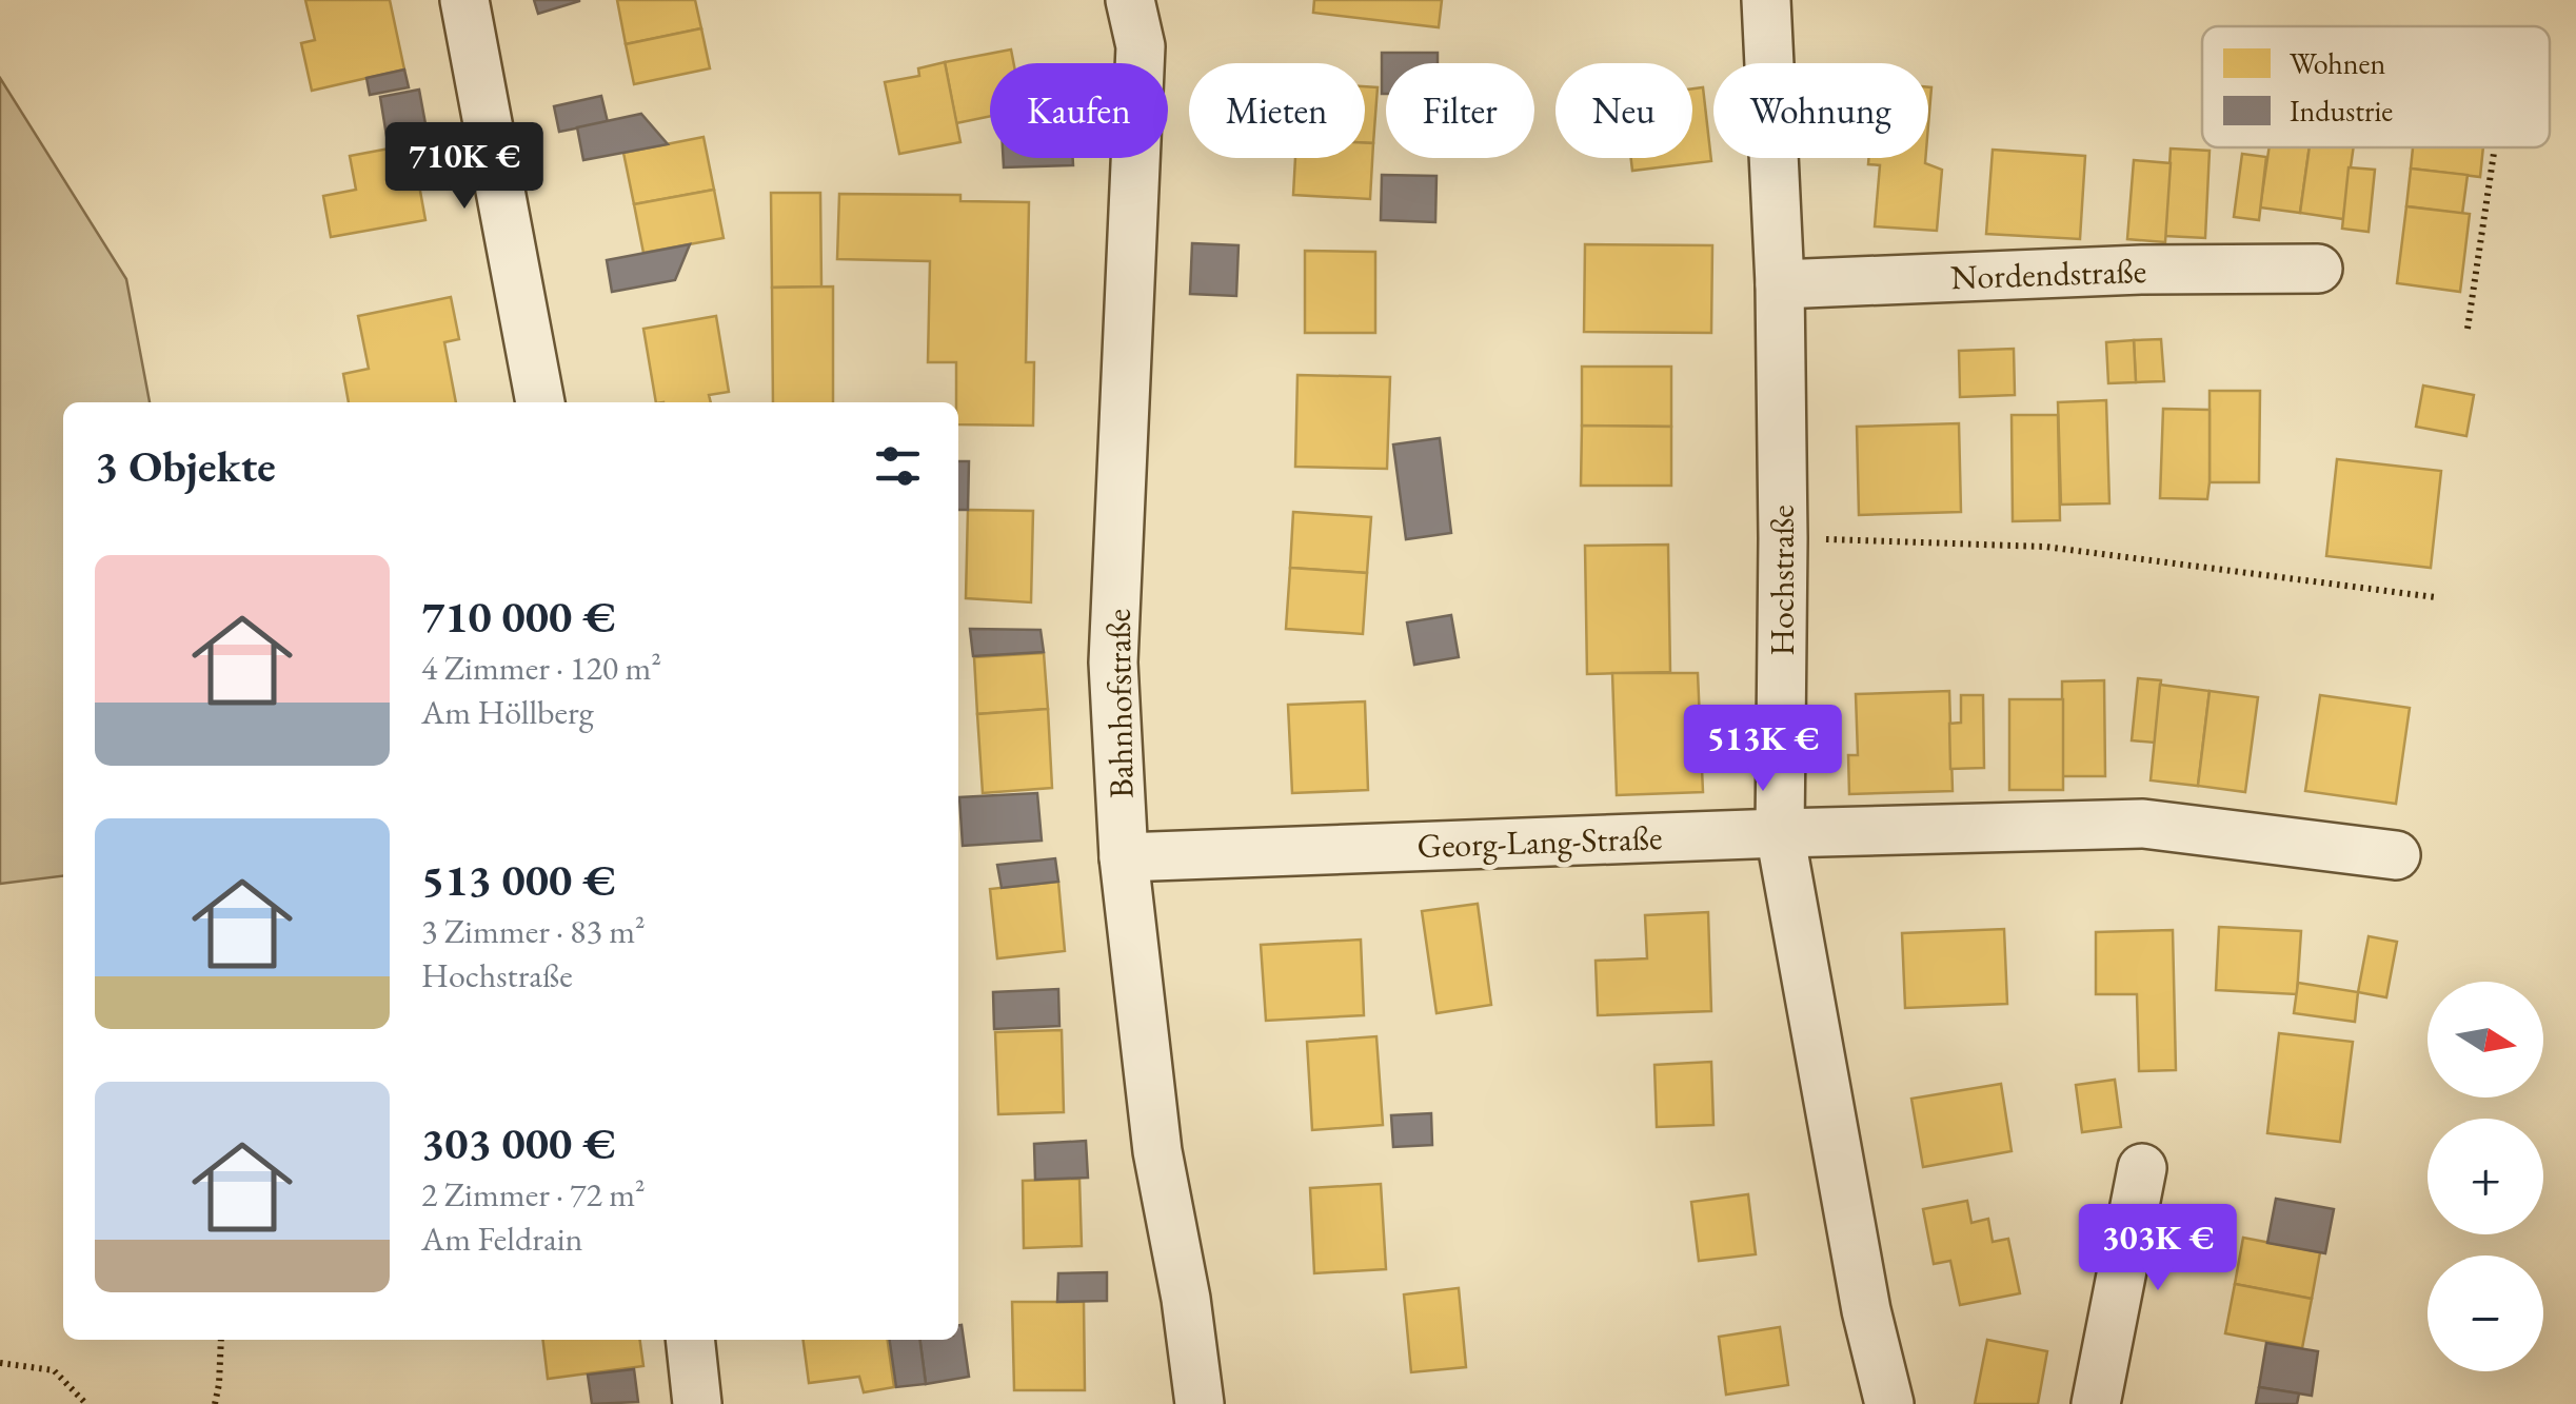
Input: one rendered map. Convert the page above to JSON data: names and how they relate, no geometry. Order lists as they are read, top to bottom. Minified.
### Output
{"streets":{"street":["Nordendstraße","Hochstraße","Bahnhofstraße","Georg-Lang-Straße"]},"crossings":[["Nordendstraße","Hochstraße"],["Hochstraße","Georg-Lang-Straße"],["Bahnhofstraße","Georg-Lang-Straße"]],"legend":["Wohnen","Industrie"],"north":"right","page":{"chip":["Kaufen","Mieten","Filter","Neu","Wohnung"],"price":["710K €","513K €","303K €"],"heading":"3 Objekte","list":[{"name":"710 000 €","note":"4 Zimmer · 120 m² · Am Höllberg"},{"name":"513 000 €","note":"3 Zimmer · 83 m² · Hochstraße"},{"name":"303 000 €","note":"2 Zimmer · 72 m² · Am Feldrain"}],"map_buttons":["+","−"]}}
